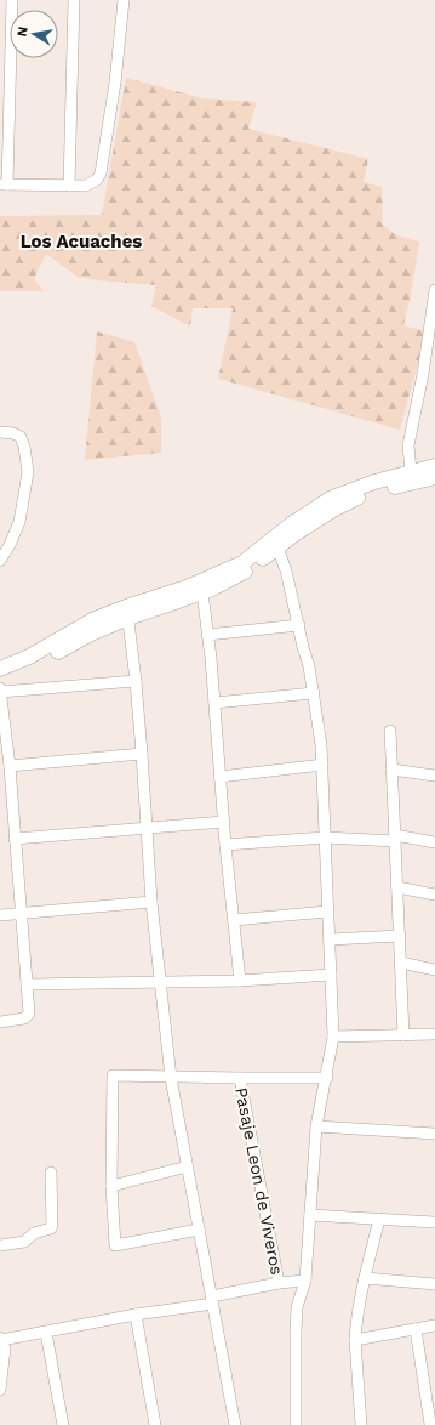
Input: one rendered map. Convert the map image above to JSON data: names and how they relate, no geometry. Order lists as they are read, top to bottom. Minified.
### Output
{"streets":{"street":["Pasaje Leon de Viveros"]},"districts":["Los Acuaches"],"north":"left"}
